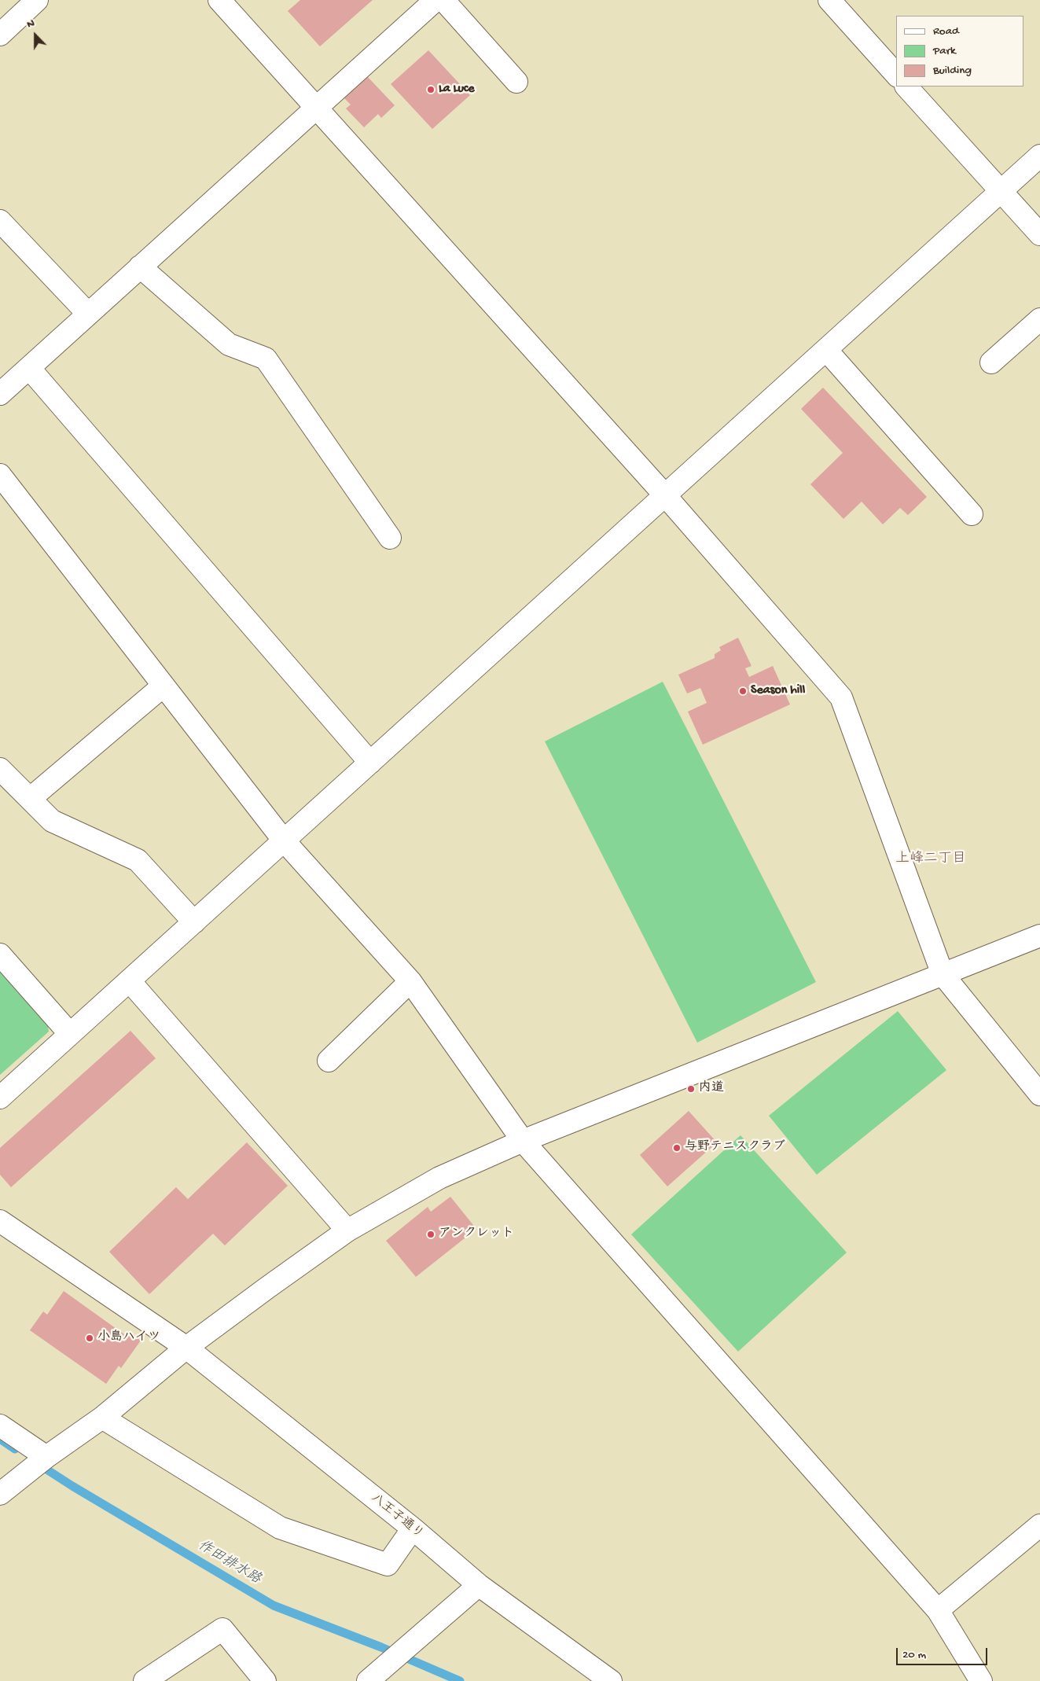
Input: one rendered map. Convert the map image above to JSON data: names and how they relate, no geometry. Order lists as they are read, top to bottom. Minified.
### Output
{"streets":{"street":["八王子通り"]},"districts":["上峰二丁目"],"water":["作田排水路"],"places":["La Luce","Season hill","内道","与野テニスクラブ","アンクレット","小島ハイツ"],"legend":["Road","Park","Building"],"scale_bar":"20 m","north":"top"}
